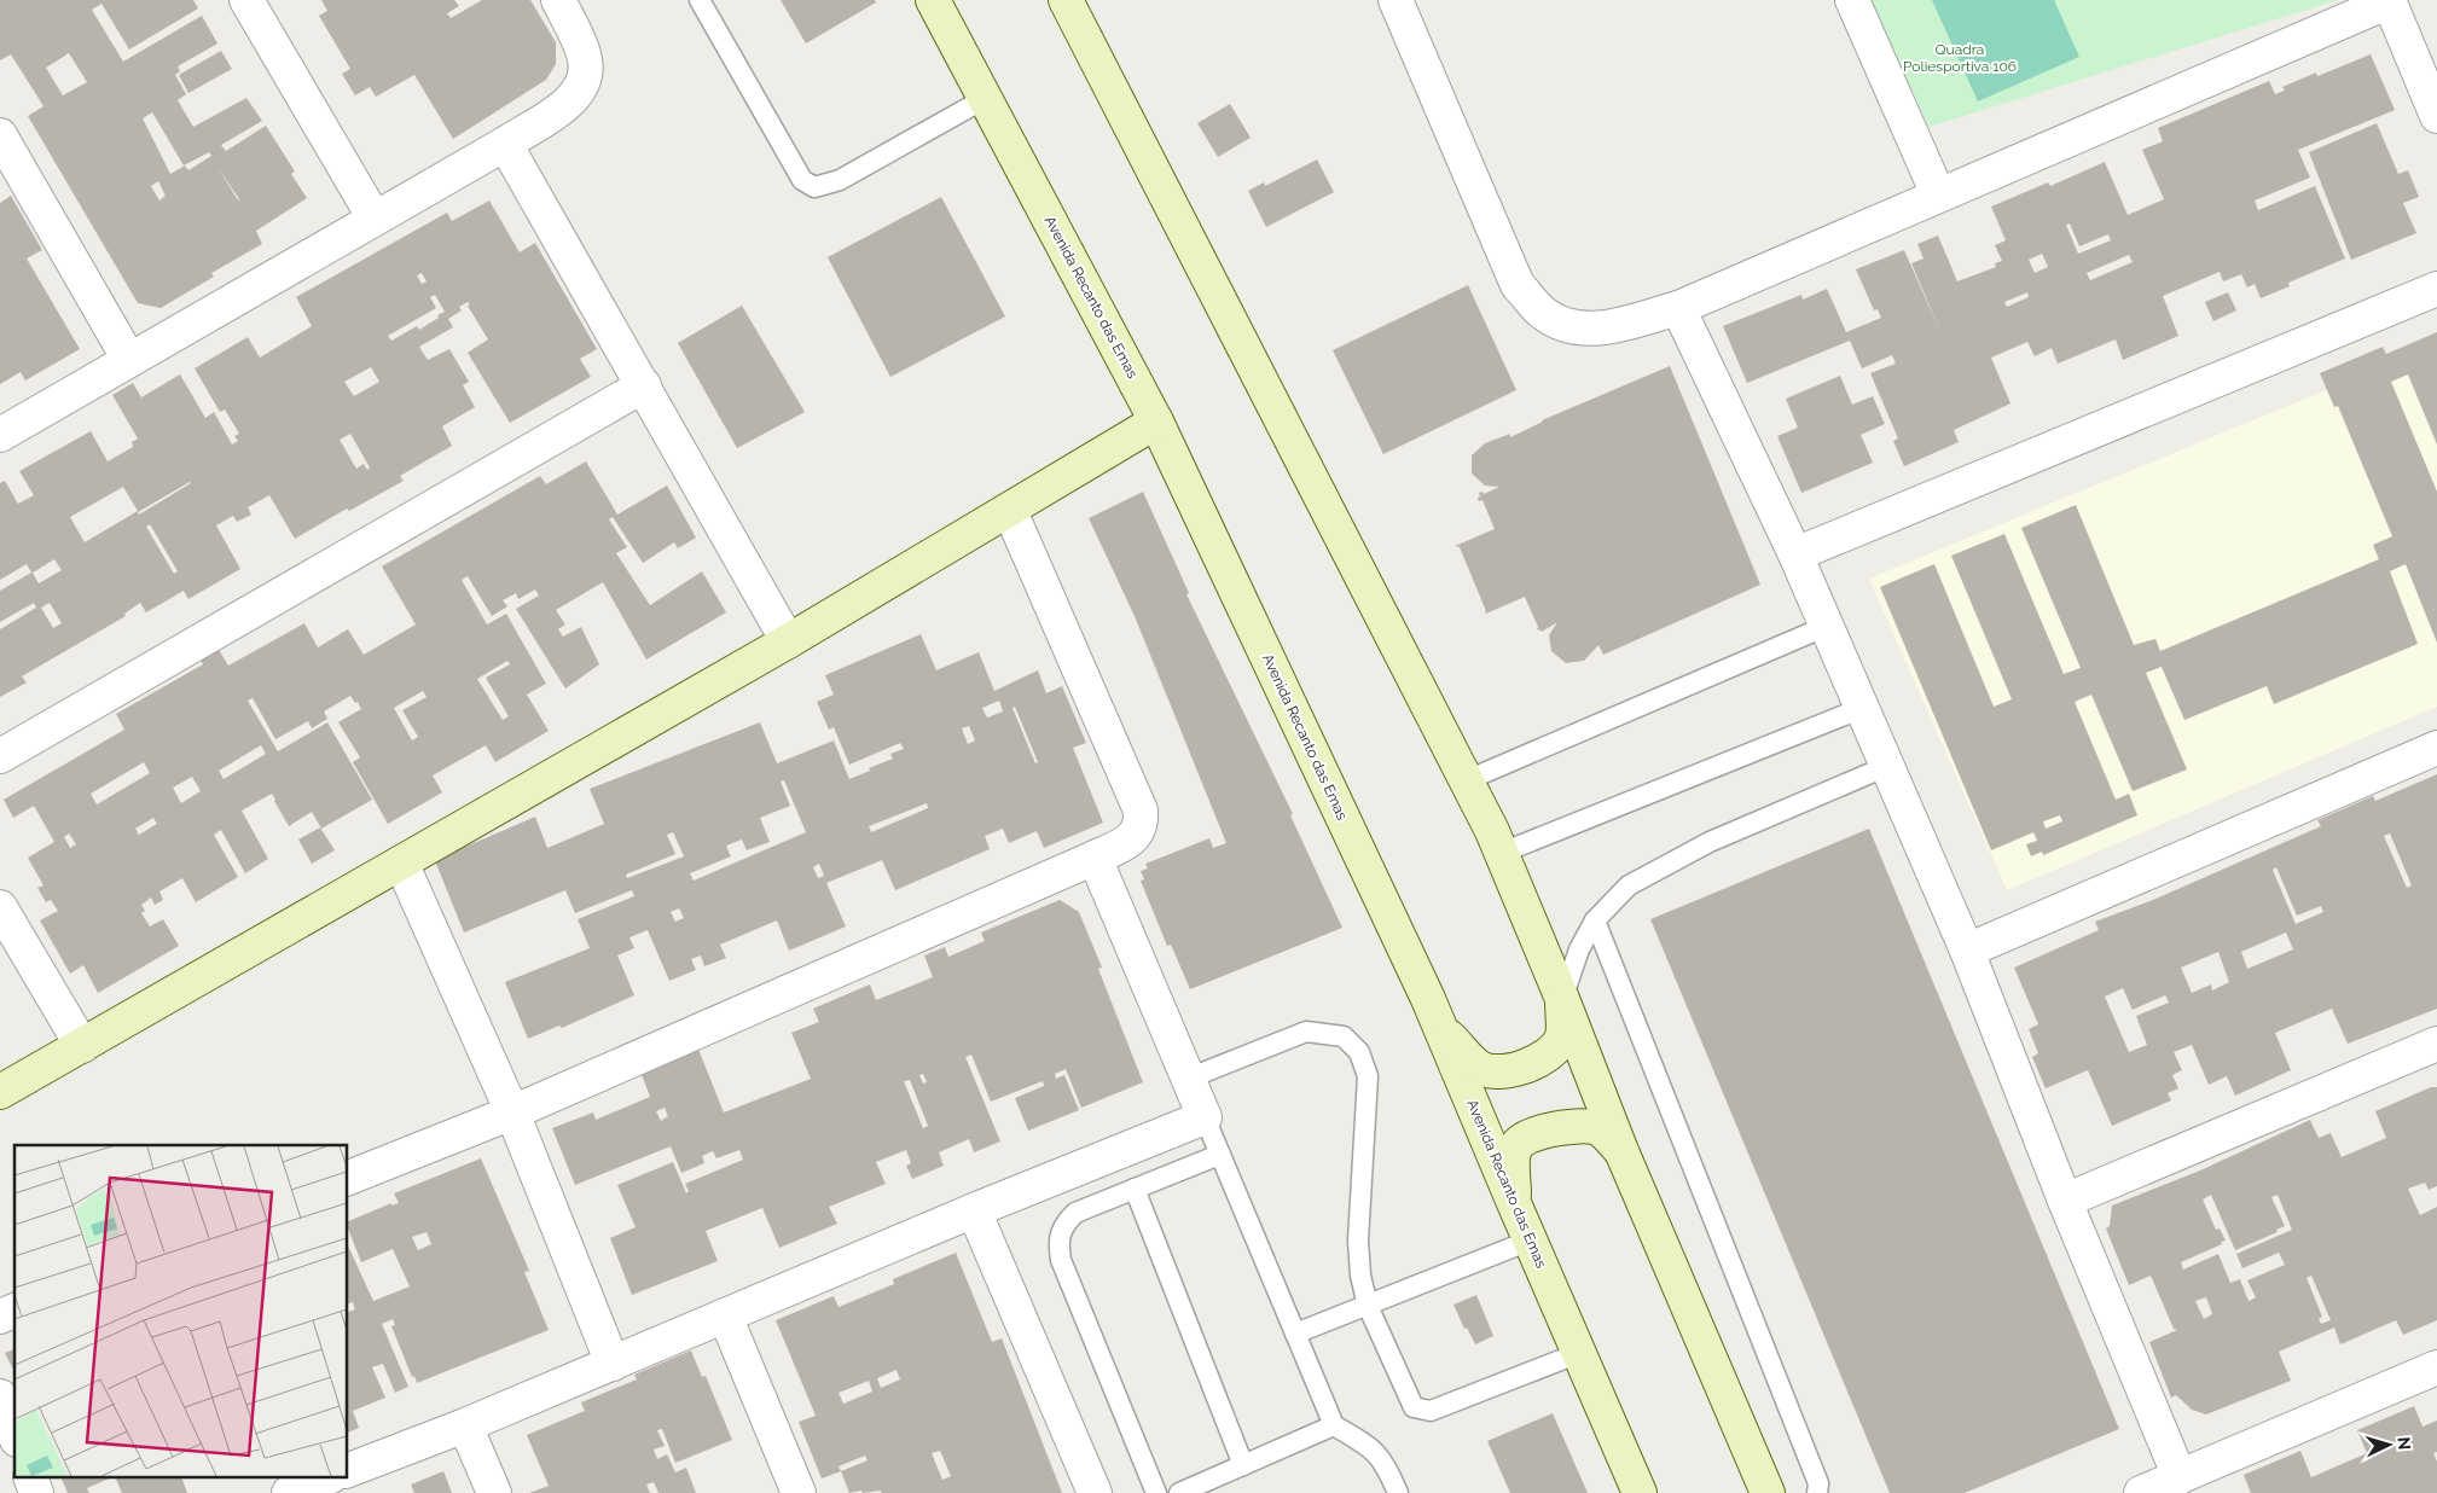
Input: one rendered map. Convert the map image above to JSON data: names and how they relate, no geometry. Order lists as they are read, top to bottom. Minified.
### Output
{"streets":{"main road":["Avenida Recanto das Emas"]},"parks":["Quadra Poliesportiva 106"],"north":"right"}
